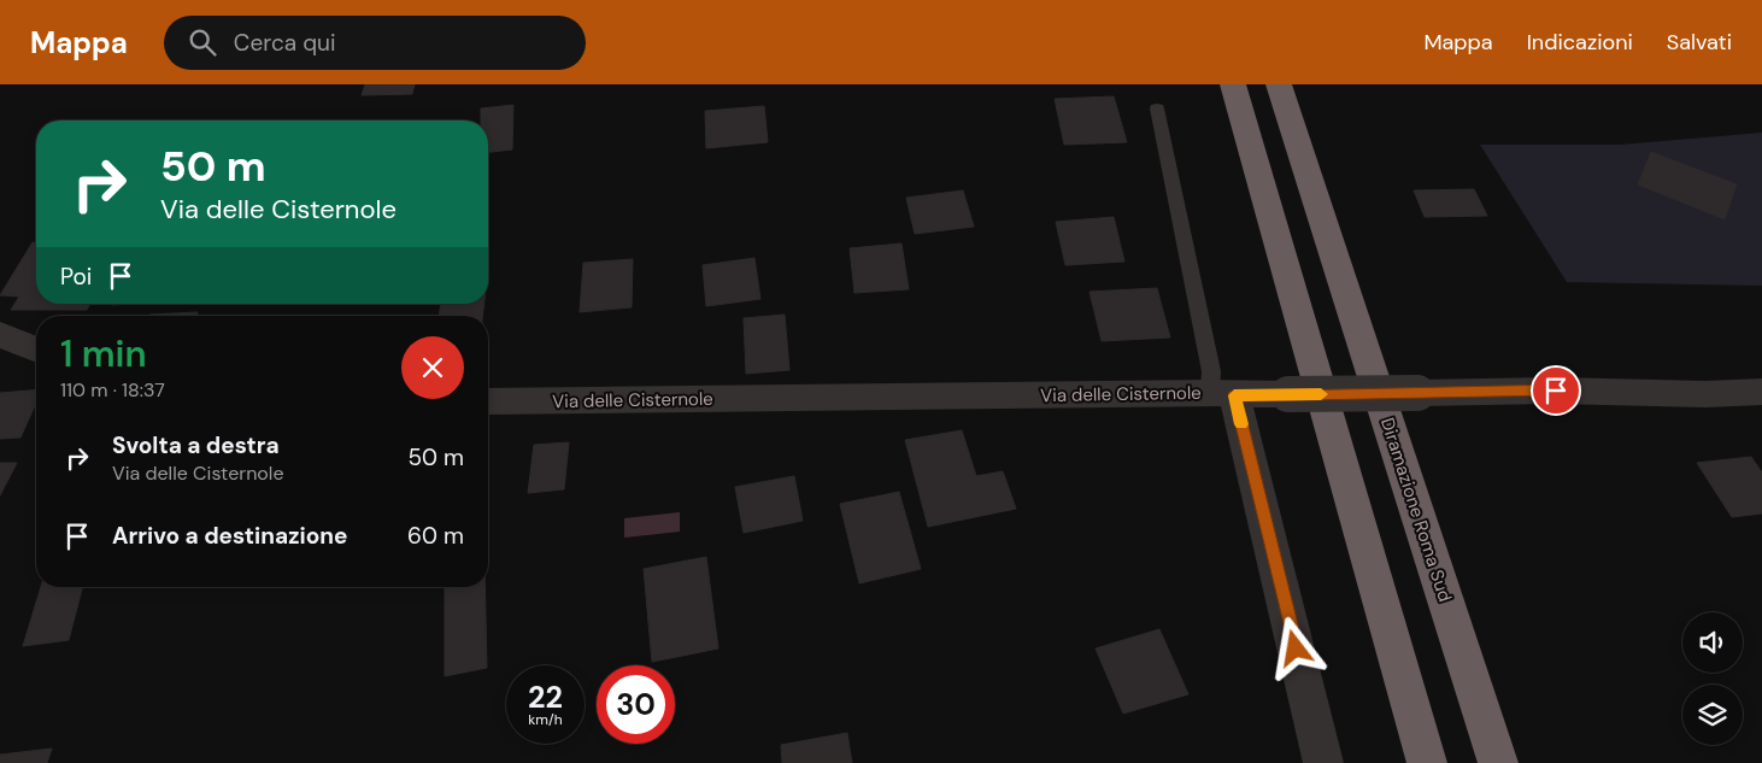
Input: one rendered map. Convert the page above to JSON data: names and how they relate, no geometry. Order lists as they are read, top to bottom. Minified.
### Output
{"streets":{"highway":["Diramazione Roma Sud"],"street":["Via delle Cisternole"]},"page":{"header":"Mappa","search":"Cerca qui","nav":["Mappa","Indicazioni","Salvati"],"turn":["50 m","Via delle Cisternole"],"then":"Poi","heading":["1 min","110 m · 18:37"],"list":[{"name":"Svolta a destra","note":"Via delle Cisternole","value":"50 m"},{"name":"Arrivo a destinazione","value":"60 m"}],"speed":"22 km/h","limit":"30"}}
